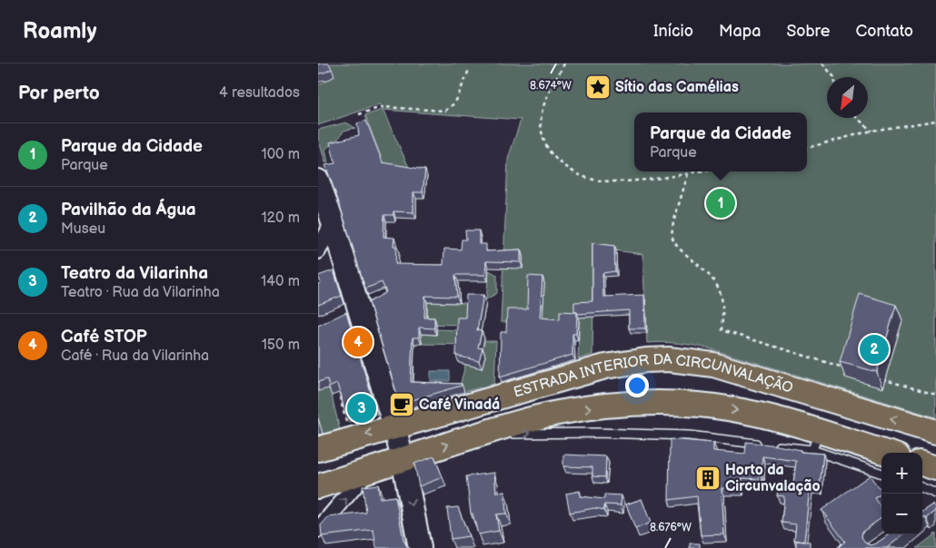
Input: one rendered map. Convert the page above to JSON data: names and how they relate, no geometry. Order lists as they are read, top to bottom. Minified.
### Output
{"streets":{"main road":["ESTRADA INTERIOR DA CIRCUNVALAÇÃO"]},"places":{"place":["Sítio das Camélias"],"cafe":["Café Vinadá"],"building":["Horto da Circunvalação"]},"north":"bottom left","page":{"header":"Roamly","nav":["Início","Mapa","Sobre","Contato"],"heading":["Por perto","4 resultados"],"popup":["Parque da Cidade","Parque"],"list":[{"mark":"1","name":"Parque da Cidade","note":"Parque","value":"100 m"},{"mark":"2","name":"Pavilhão da Água","note":"Museu","value":"120 m"},{"mark":"3","name":"Teatro da Vilarinha","note":"Teatro · Rua da Vilarinha","value":"140 m"},{"mark":"4","name":"Café STOP","note":"Café · Rua da Vilarinha","value":"150 m"}],"pins":["1","4","2","3"],"map_buttons":["+","−"]},"coordinates":["8.674°W","8.676°W"]}
